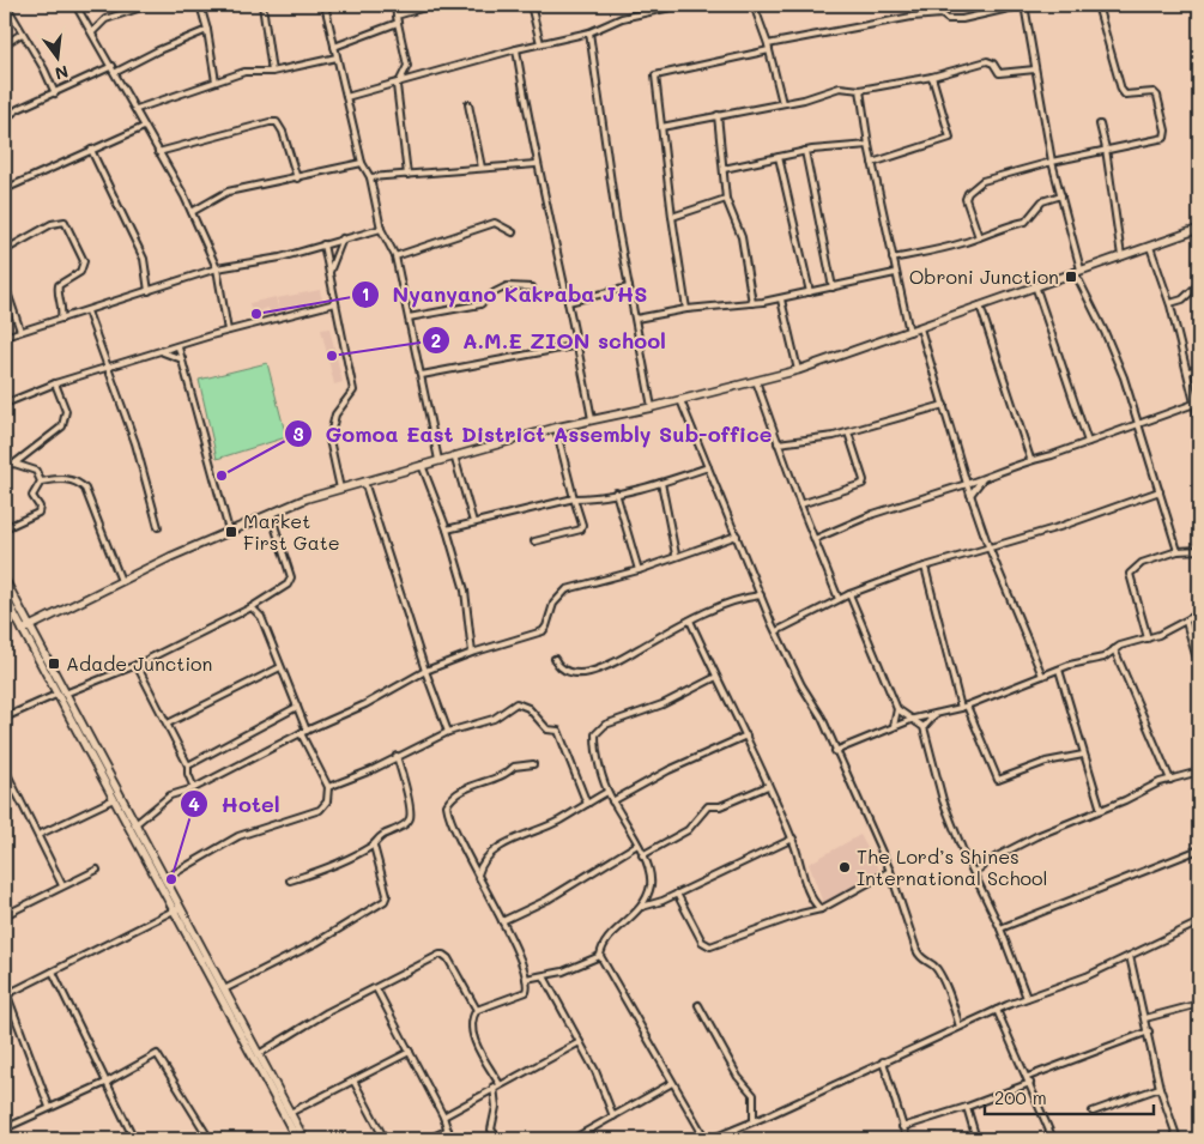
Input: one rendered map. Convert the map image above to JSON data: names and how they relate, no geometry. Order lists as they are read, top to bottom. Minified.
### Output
{"places":{"transit":["Obroni Junction","Market First Gate","Adade Junction"],"other":["Nyanyano Kakraba JHS","A.M.E ZION school","Gomoa East District Assembly Sub-office","The Lord’s Shines International School","Hotel"]},"scale_bar":"200 m","north":"bottom"}
